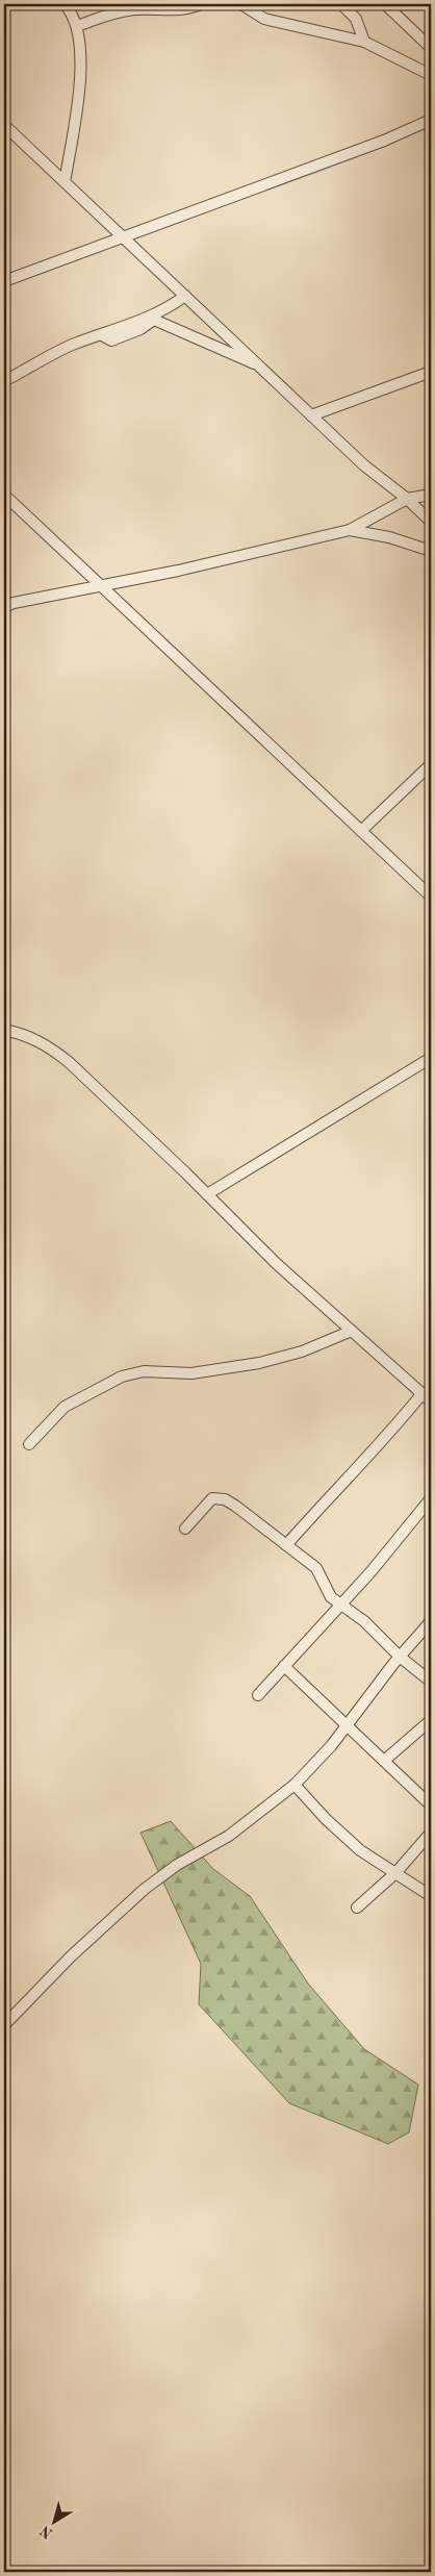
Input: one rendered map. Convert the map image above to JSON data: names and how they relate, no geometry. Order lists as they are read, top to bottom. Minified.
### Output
{"north":"bottom left"}
